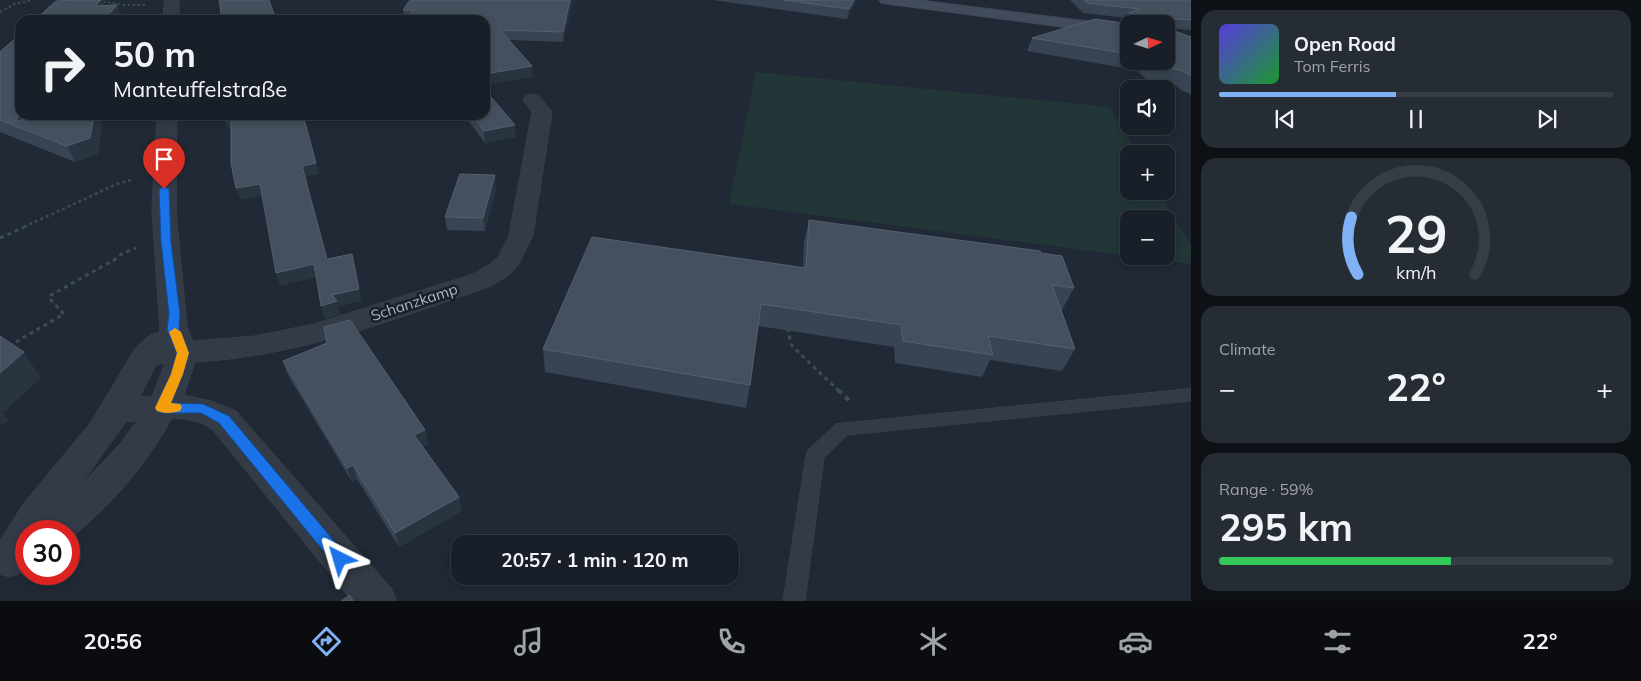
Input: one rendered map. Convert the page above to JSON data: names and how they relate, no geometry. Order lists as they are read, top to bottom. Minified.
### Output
{"streets":{"street":["Schanzkamp"]},"north":"right","page":{"map_buttons":["+","−"],"turn":["50 m","Manteuffelstraße"],"song":["Open Road","Tom Ferris"],"tile":["Climate",["Range · 59%","295 km"]],"heat":["−","22°","+"],"limit":"30","trip":"20:57 · 1 min · 120 m","tabs":["20:56","22°"],"gauge":["29","km/h"]}}
